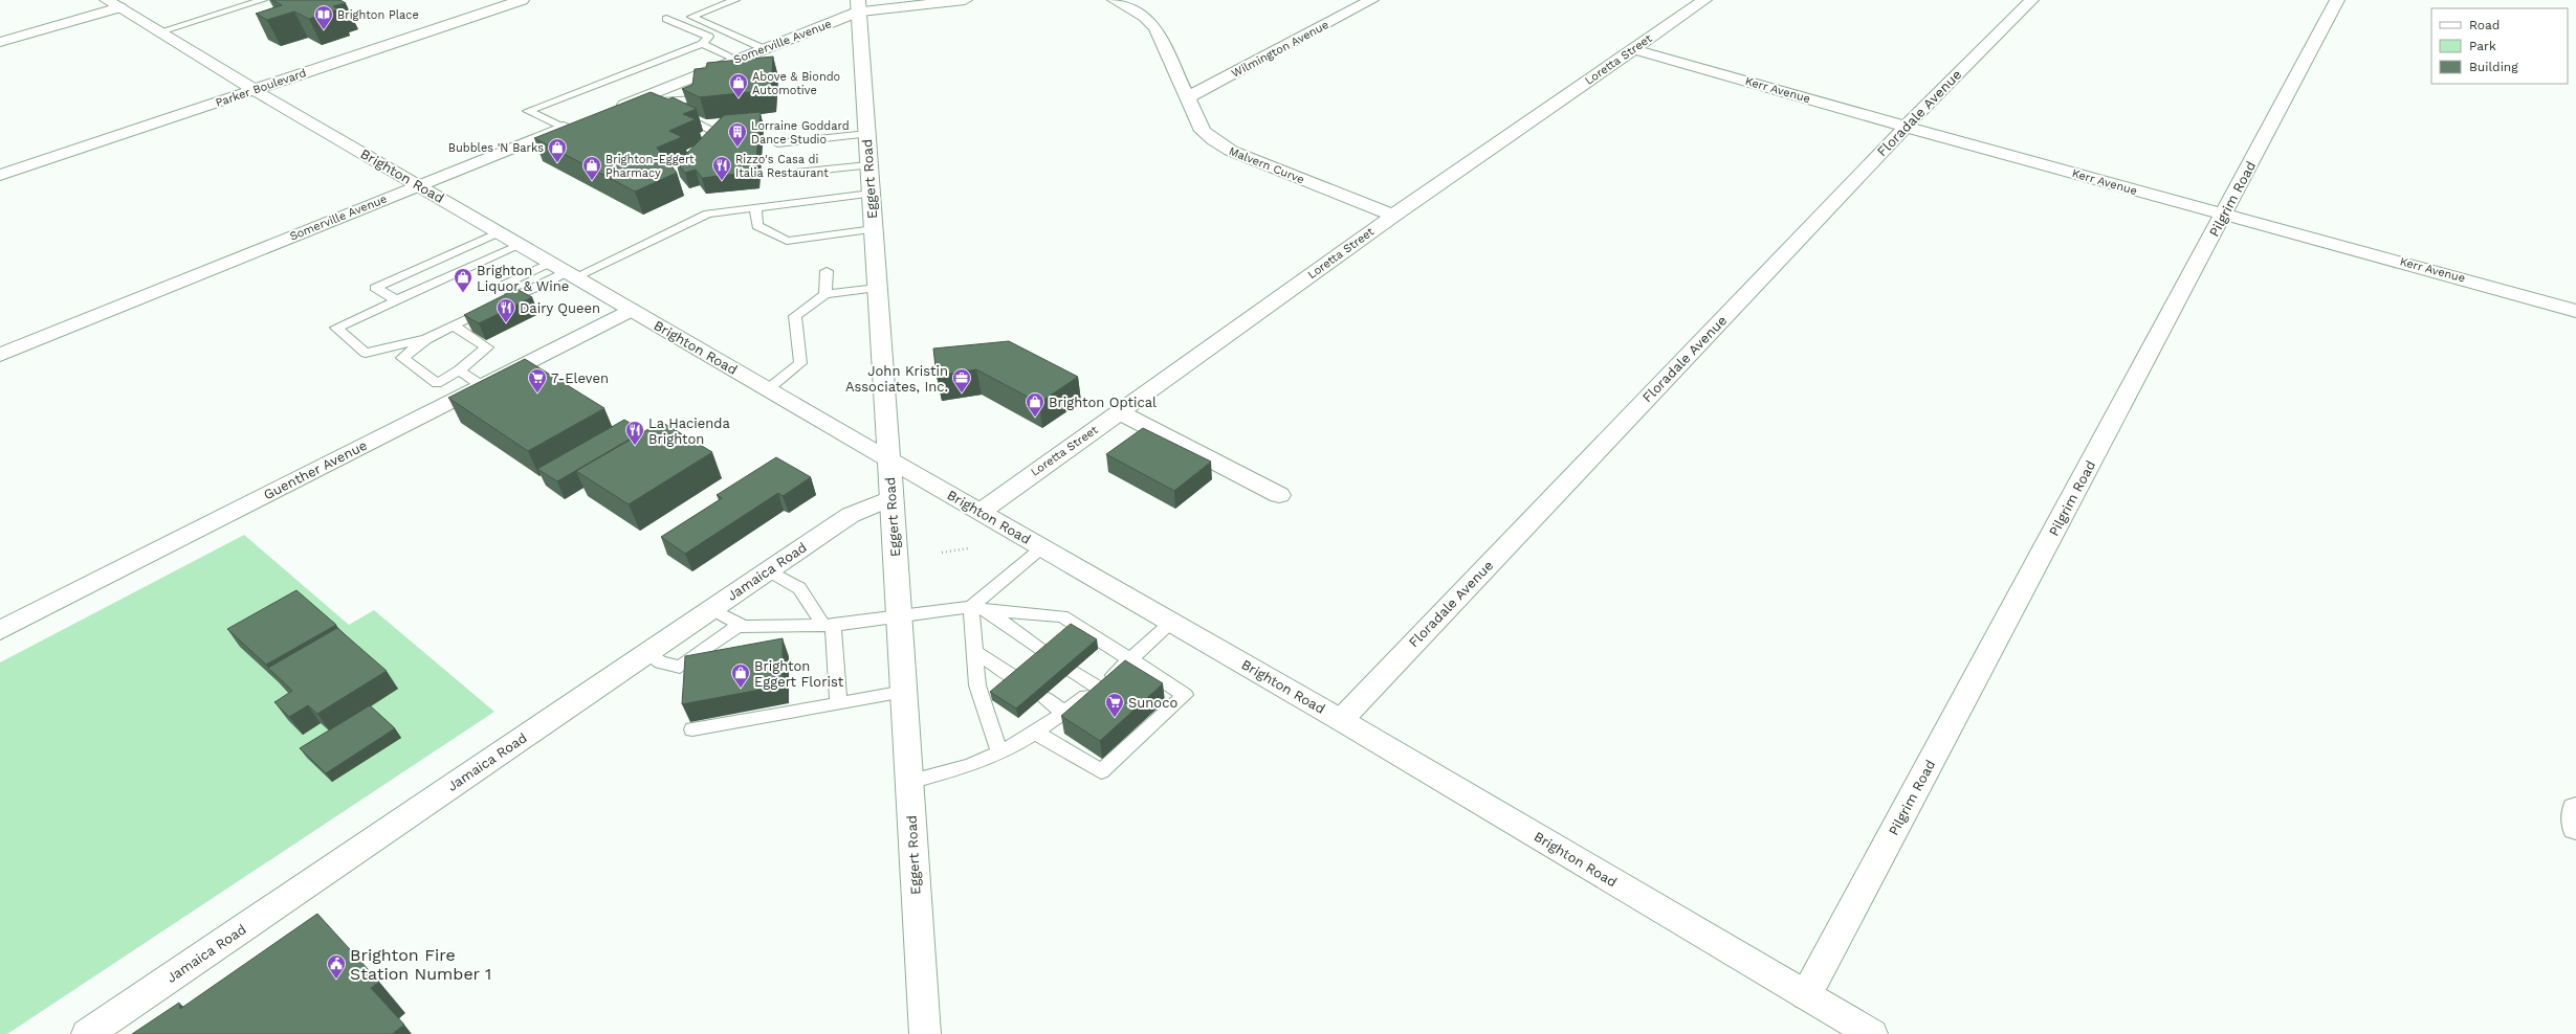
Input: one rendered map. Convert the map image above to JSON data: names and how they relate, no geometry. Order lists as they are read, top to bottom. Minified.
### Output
{"streets":{"street":["Somerville Avenue","Wilmington Avenue","Loretta Street","Parker Boulevard","Kerr Avenue","Floradale Avenue","Malvern Curve","Brighton Road","Eggert Road","Pilgrim Road","Guenther Avenue","Jamaica Road"]},"crossings":[["Somerville Avenue","Brighton Road"],["Somerville Avenue","Eggert Road"],["Wilmington Avenue","Malvern Curve"],["Loretta Street","Kerr Avenue"],["Loretta Street","Malvern Curve"],["Loretta Street","Brighton Road"],["Parker Boulevard","Brighton Road"],["Kerr Avenue","Floradale Avenue"],["Kerr Avenue","Pilgrim Road"],["Floradale Avenue","Brighton Road"],["Brighton Road","Eggert Road"],["Brighton Road","Pilgrim Road"],["Brighton Road","Guenther Avenue"],["Eggert Road","Jamaica Road"]],"places":{"library":["Brighton Place"],"shop":["Above & Biondo Automotive","Bubbles 'N Barks","Brighton-Eggert Pharmacy","Brighton Liquor & Wine","Brighton Optical","Brighton Eggert Florist"],"building":["Lorraine Goddard Dance Studio"],"restaurant":["Rizzo's Casa di Italia Restaurant","Dairy Queen","La Hacienda Brighton"],"supermarket":["7-Eleven","Sunoco"],"office":["John Kristin Associates, Inc."],"public building":["Brighton Fire Station Number 1"]},"legend":["Road","Park","Building"]}
